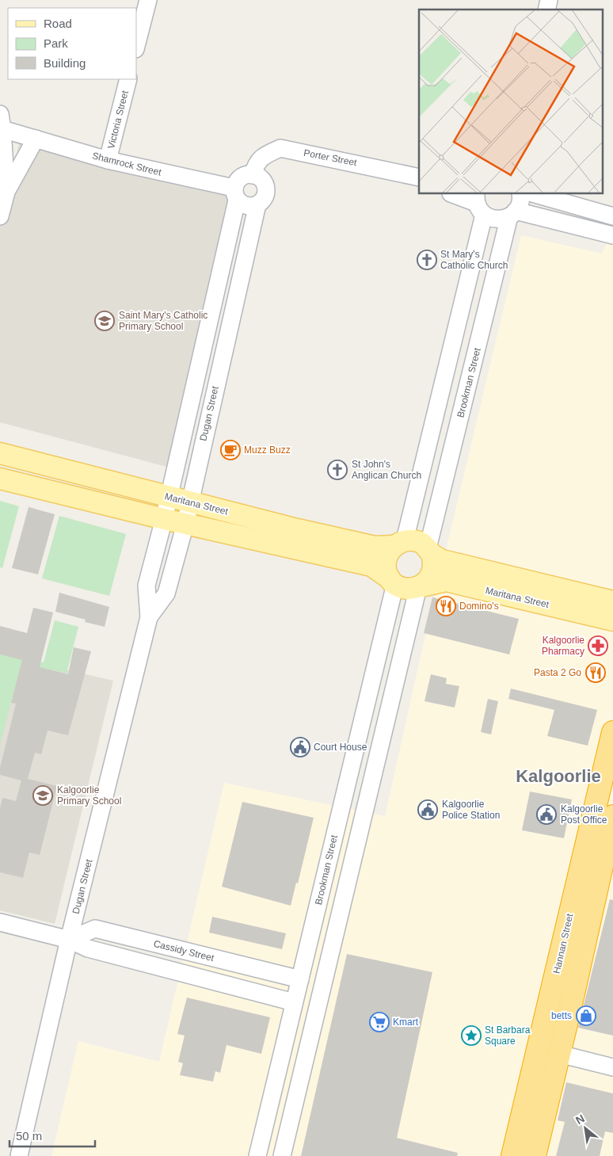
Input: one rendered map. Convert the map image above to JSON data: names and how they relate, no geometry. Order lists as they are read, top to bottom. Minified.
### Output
{"streets":{"highway":["Hannan Street"],"main road":["Maritana Street"],"street":["Victoria Street","Porter Street","Shamrock Street","Brookman Street","Dugan Street","Cassidy Street"]},"crossings":[["Victoria Street","Shamrock Street"],["Porter Street","Shamrock Street"],["Porter Street","Dugan Street"],["Shamrock Street","Dugan Street"],["Brookman Street","Maritana Street"],["Brookman Street","Cassidy Street"],["Dugan Street","Maritana Street"],["Dugan Street","Cassidy Street"]],"districts":["Kalgoorlie"],"places":{"church":["St Mary's Catholic Church","St John's Anglican Church"],"school or university":["Saint Mary's Catholic Primary School","Kalgoorlie Primary School"],"cafe":["Muzz Buzz"],"restaurant":["Domino's","Pasta 2 Go"],"pharmacy":["Kalgoorlie Pharmacy"],"public building":["Court House","Kalgoorlie Police Station","Kalgoorlie Post Office"],"shop":["betts"],"supermarket":["Kmart"],"place":["St Barbara Square"]},"legend":["Road","Park","Building"],"scale_bar":"50 m","north":"top left"}
